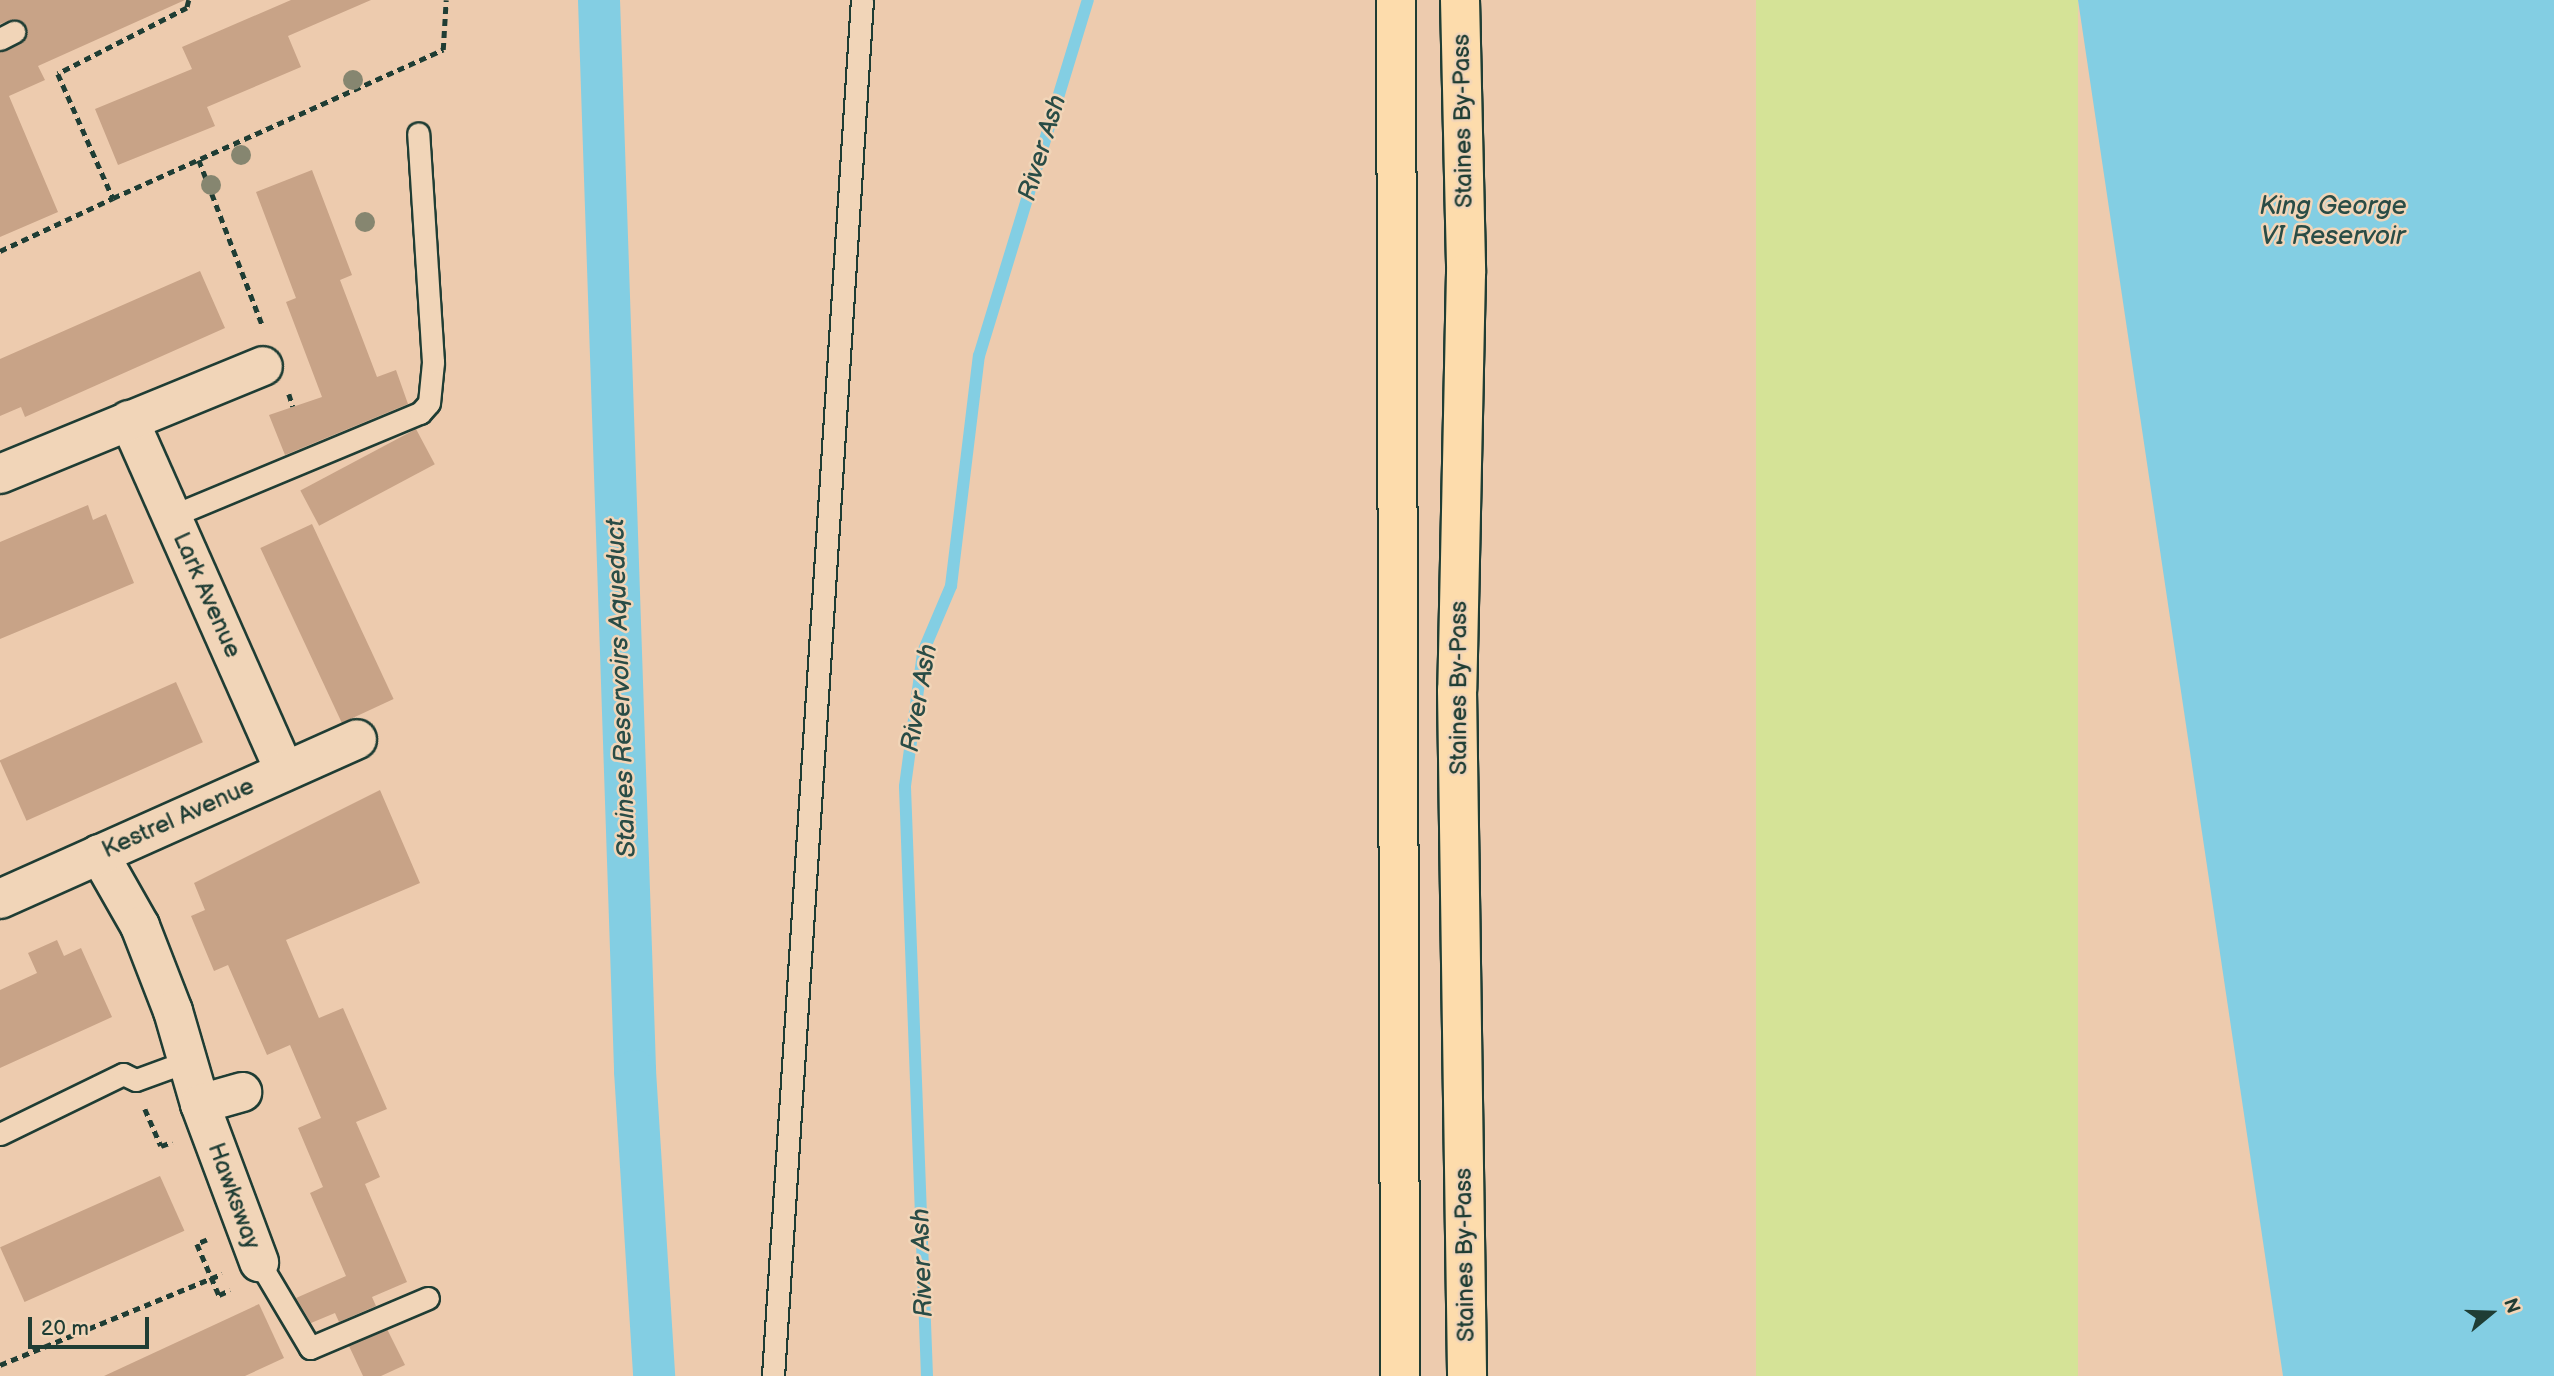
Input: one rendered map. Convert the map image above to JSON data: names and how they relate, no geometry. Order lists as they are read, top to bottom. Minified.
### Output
{"streets":{"highway":["Staines By-Pass"],"street":["Lark Avenue","Kestrel Avenue","Hawksway"]},"crossings":[["Lark Avenue","Kestrel Avenue"],["Kestrel Avenue","Hawksway"]],"water":["River Ash","King George VI Reservoir","Staines Reservoirs Aqueduct"],"scale_bar":"20 m","north":"right"}
